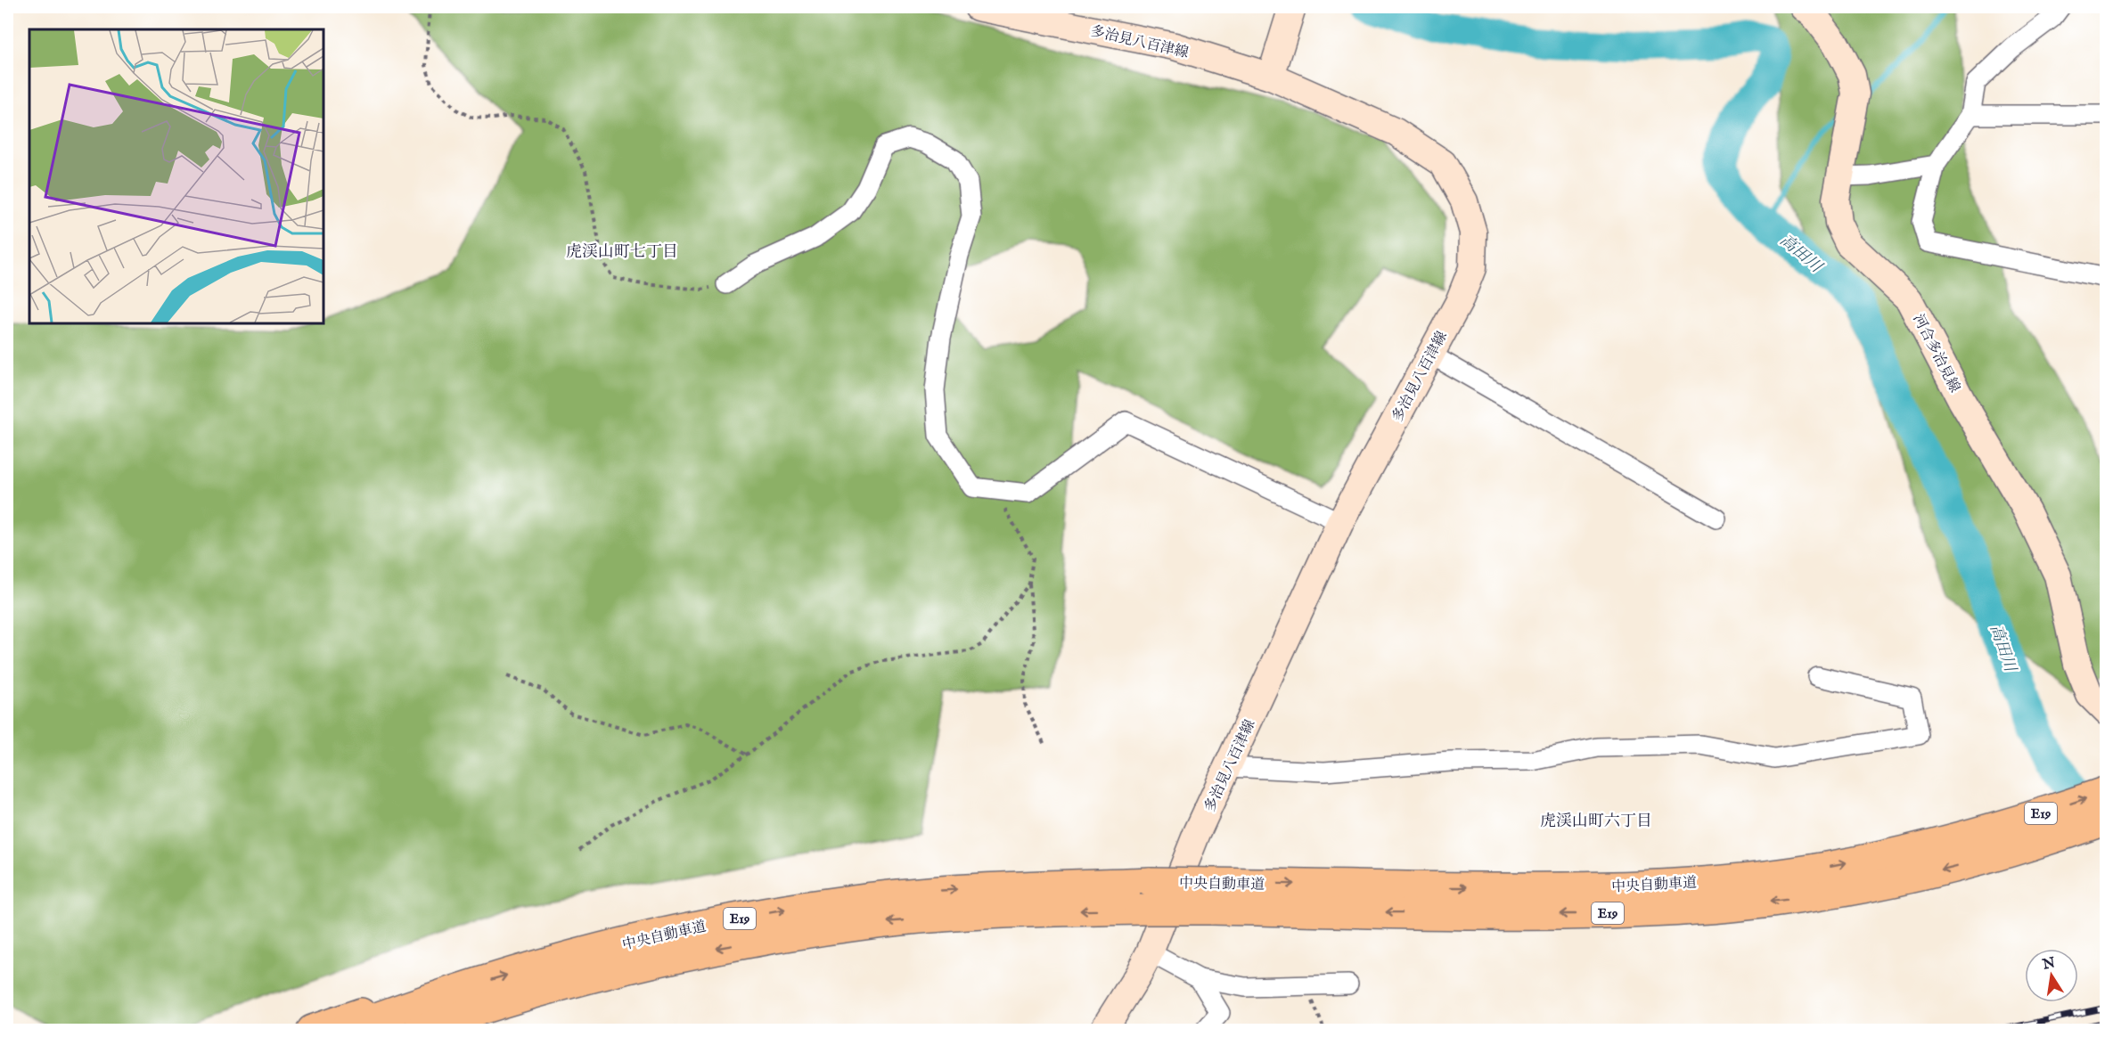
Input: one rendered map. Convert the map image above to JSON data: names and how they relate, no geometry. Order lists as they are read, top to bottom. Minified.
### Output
{"streets":{"highway":["E19","中央自動車道"],"main road":["多治見八百津線","河合多治見線"]},"districts":["虎渓山町七丁目","虎渓山町六丁目"],"water":["高田川"],"north":"top"}
